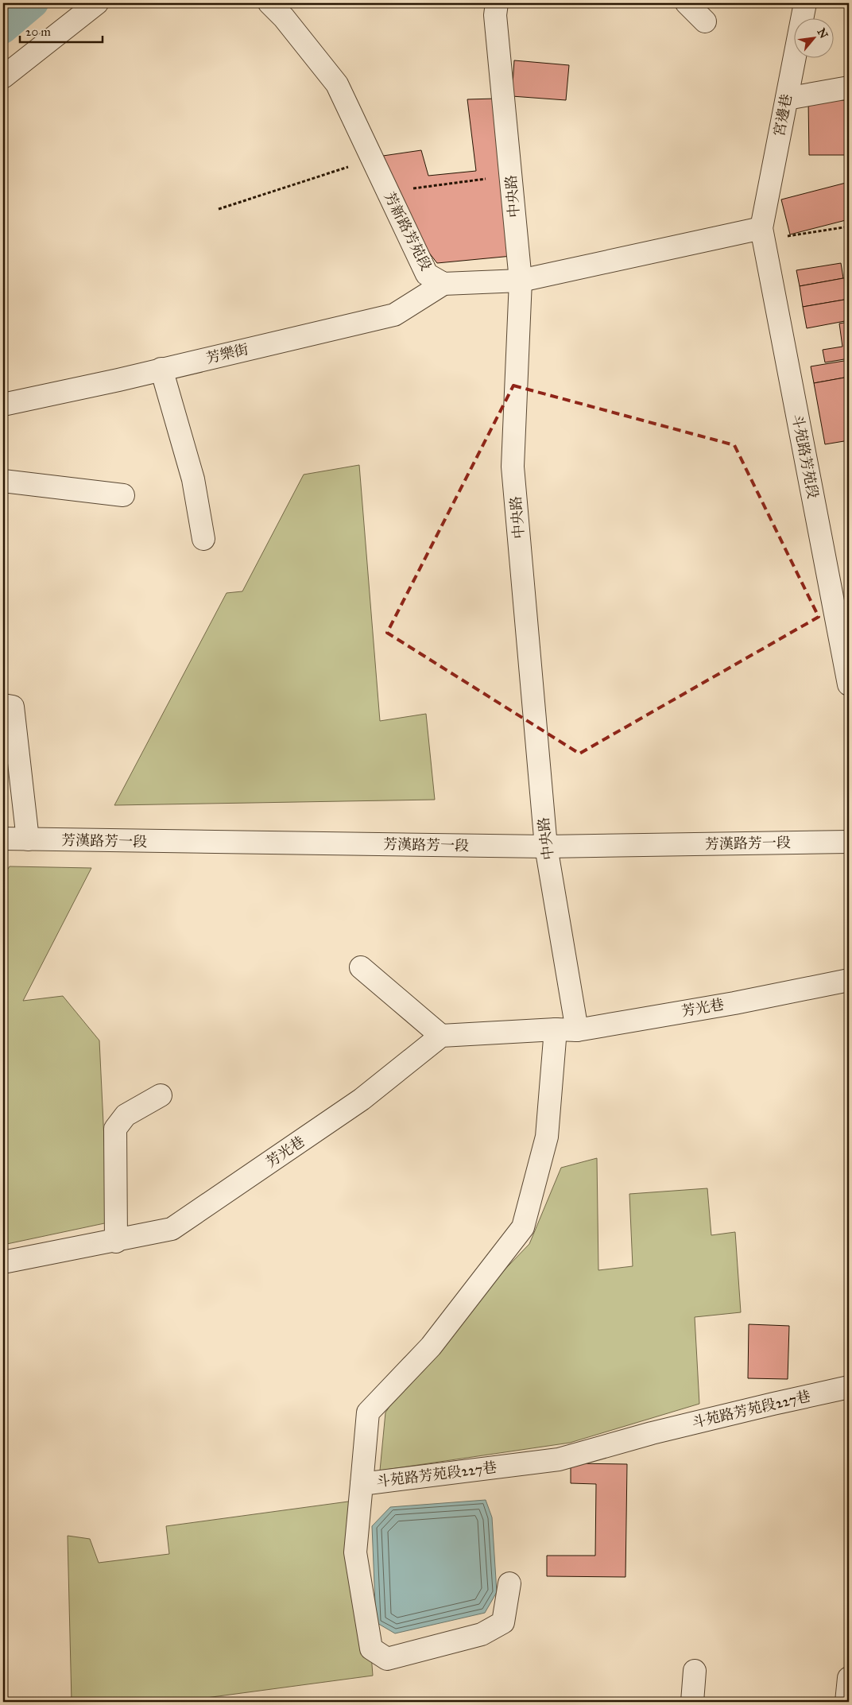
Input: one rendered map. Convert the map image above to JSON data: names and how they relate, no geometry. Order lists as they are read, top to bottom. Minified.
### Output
{"streets":{"street":["宮邊巷","中央路","芳新路芳苑段","芳樂街","斗苑路芳苑段","芳漢路芳一段","芳光巷","斗苑路芳苑段227巷"]},"crossings":[["宮邊巷","芳新路芳苑段"],["宮邊巷","斗苑路芳苑段"],["中央路","芳新路芳苑段"],["中央路","芳漢路芳一段"],["中央路","芳光巷"],["芳新路芳苑段","芳樂街"],["芳新路芳苑段","斗苑路芳苑段"]],"scale_bar":"20 m","north":"top right"}
